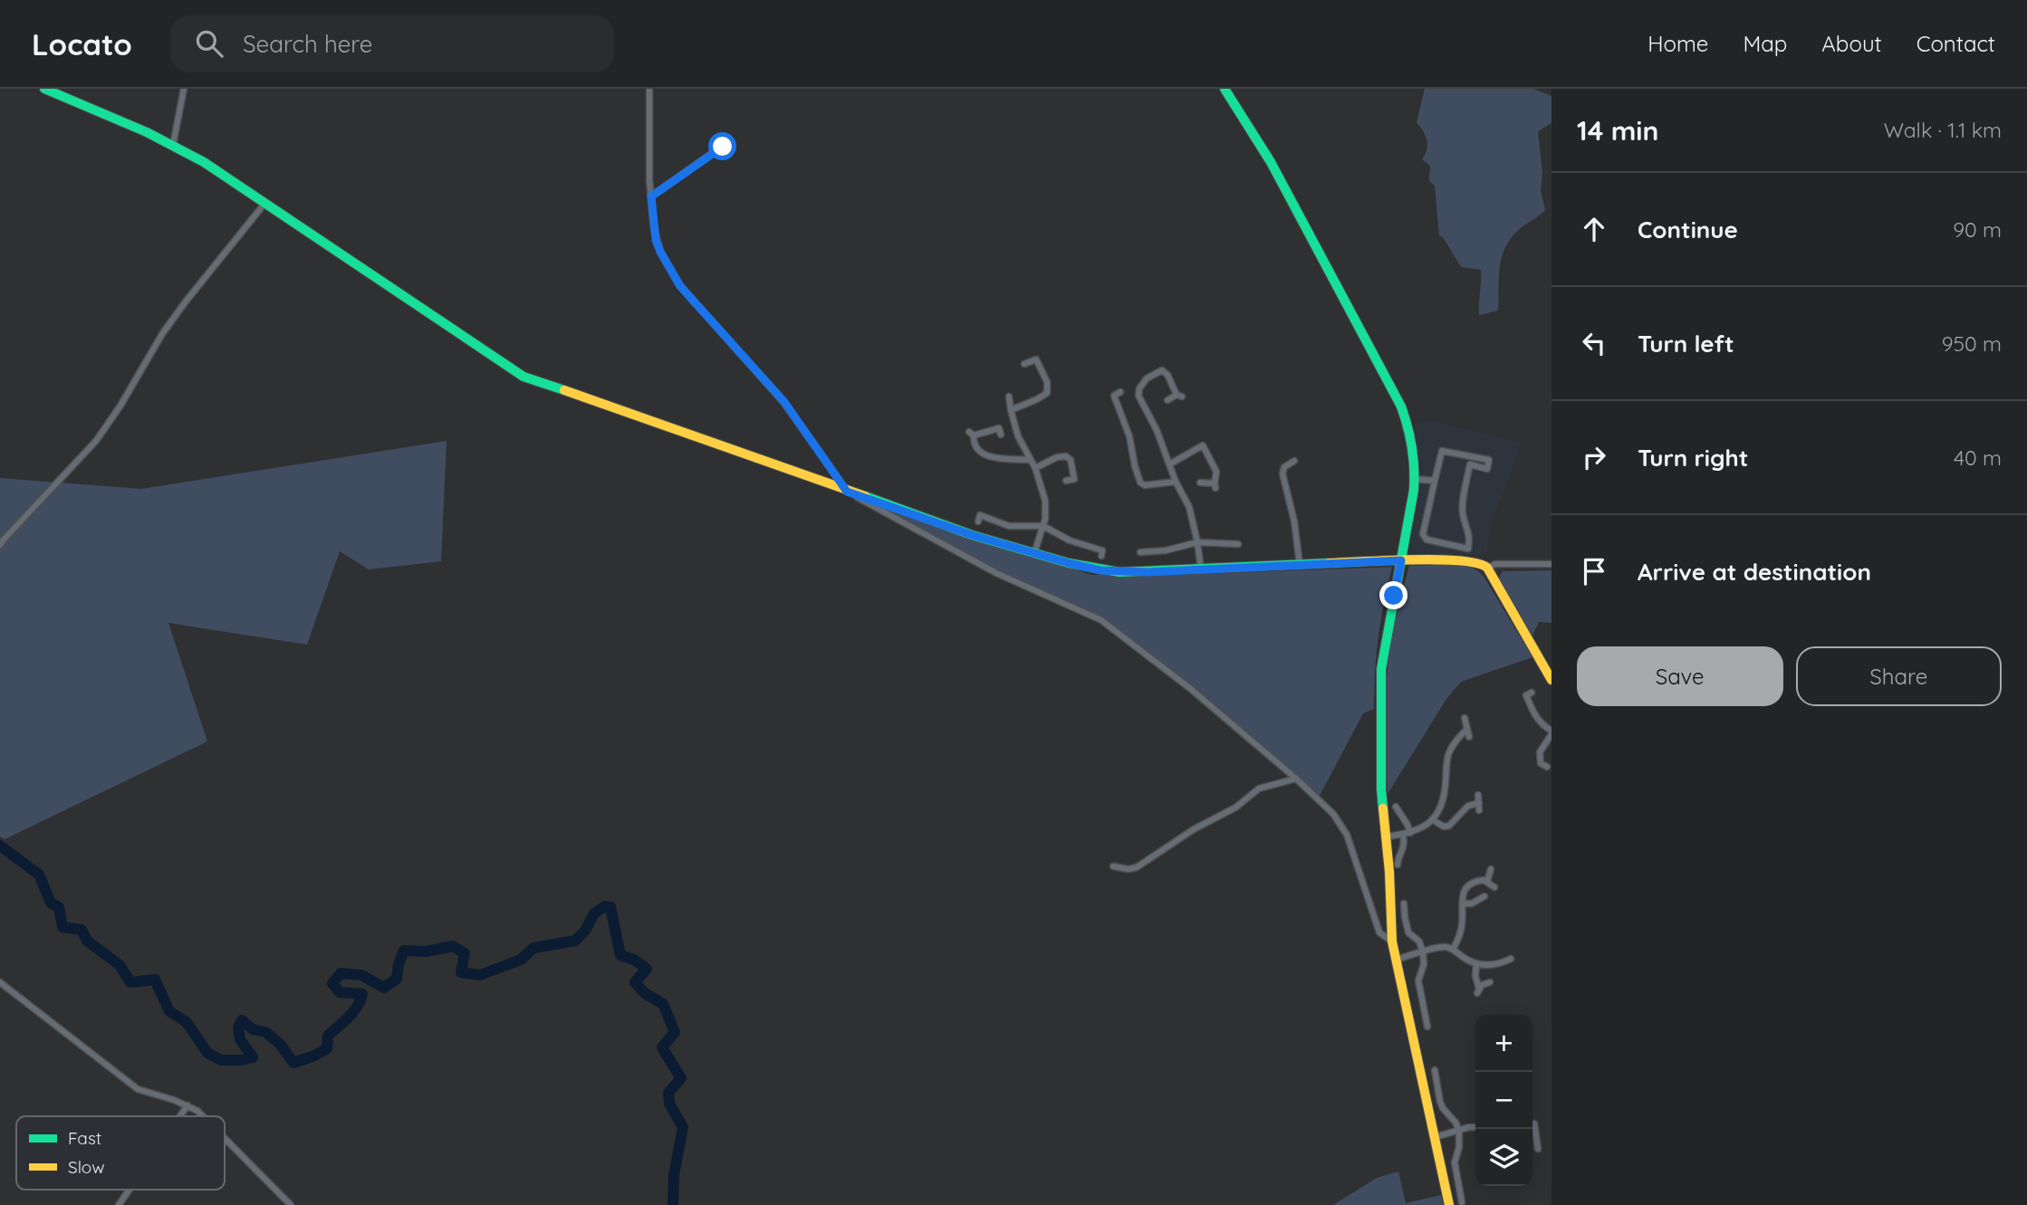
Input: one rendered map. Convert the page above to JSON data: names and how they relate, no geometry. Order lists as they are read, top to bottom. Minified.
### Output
{"legend":["Fast","Slow"],"page":{"header":"Locato","search":"Search here","nav":["Home","Map","About","Contact"],"heading":["14 min","Walk · 1.1 km"],"list":[["Continue","90 m"],["Turn left","950 m"],["Turn right","40 m"],"Arrive at destination"],"buttons":["Save","Share"],"map_buttons":["+","−"]}}
